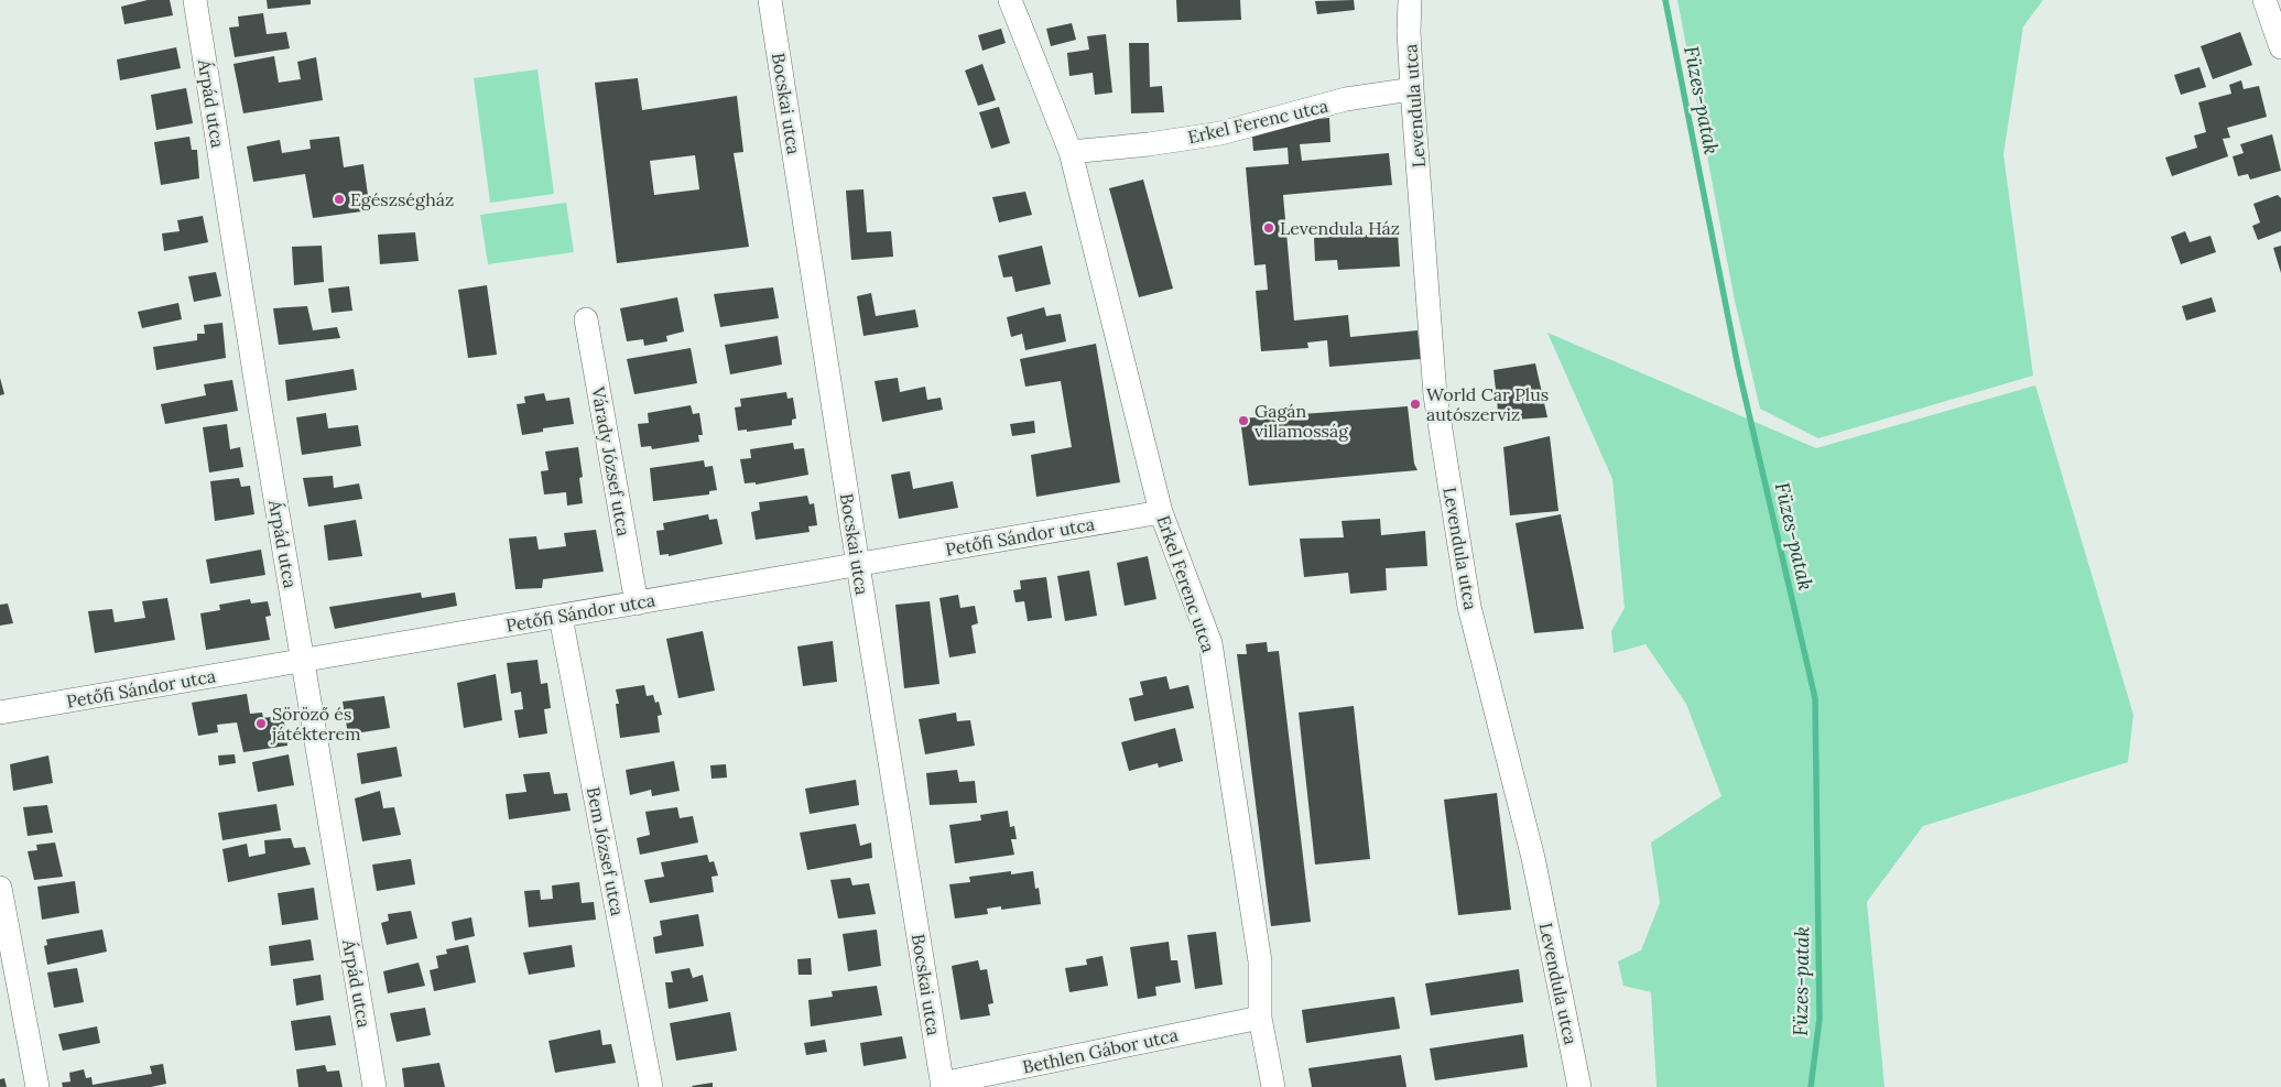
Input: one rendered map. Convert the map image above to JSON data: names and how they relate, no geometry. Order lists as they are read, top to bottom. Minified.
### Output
{"streets":{"street":["Árpád utca","Bocskai utca","Levendula utca","Erkel Ferenc utca","Várady József utca","Petőfi Sándor utca","Bem József utca","Bethlen Gábor utca"]},"crossings":[["Árpád utca","Petőfi Sándor utca"],["Bocskai utca","Petőfi Sándor utca"],["Bocskai utca","Bethlen Gábor utca"],["Levendula utca","Erkel Ferenc utca"],["Erkel Ferenc utca","Petőfi Sándor utca"],["Erkel Ferenc utca","Bethlen Gábor utca"],["Várady József utca","Petőfi Sándor utca"],["Petőfi Sándor utca","Bem József utca"]],"water":["Füzes-patak"],"places":["Egészségház","Levendula Ház","World Car Plus autószerviz","Gagán villamosság","Söröző és játékterem"]}
